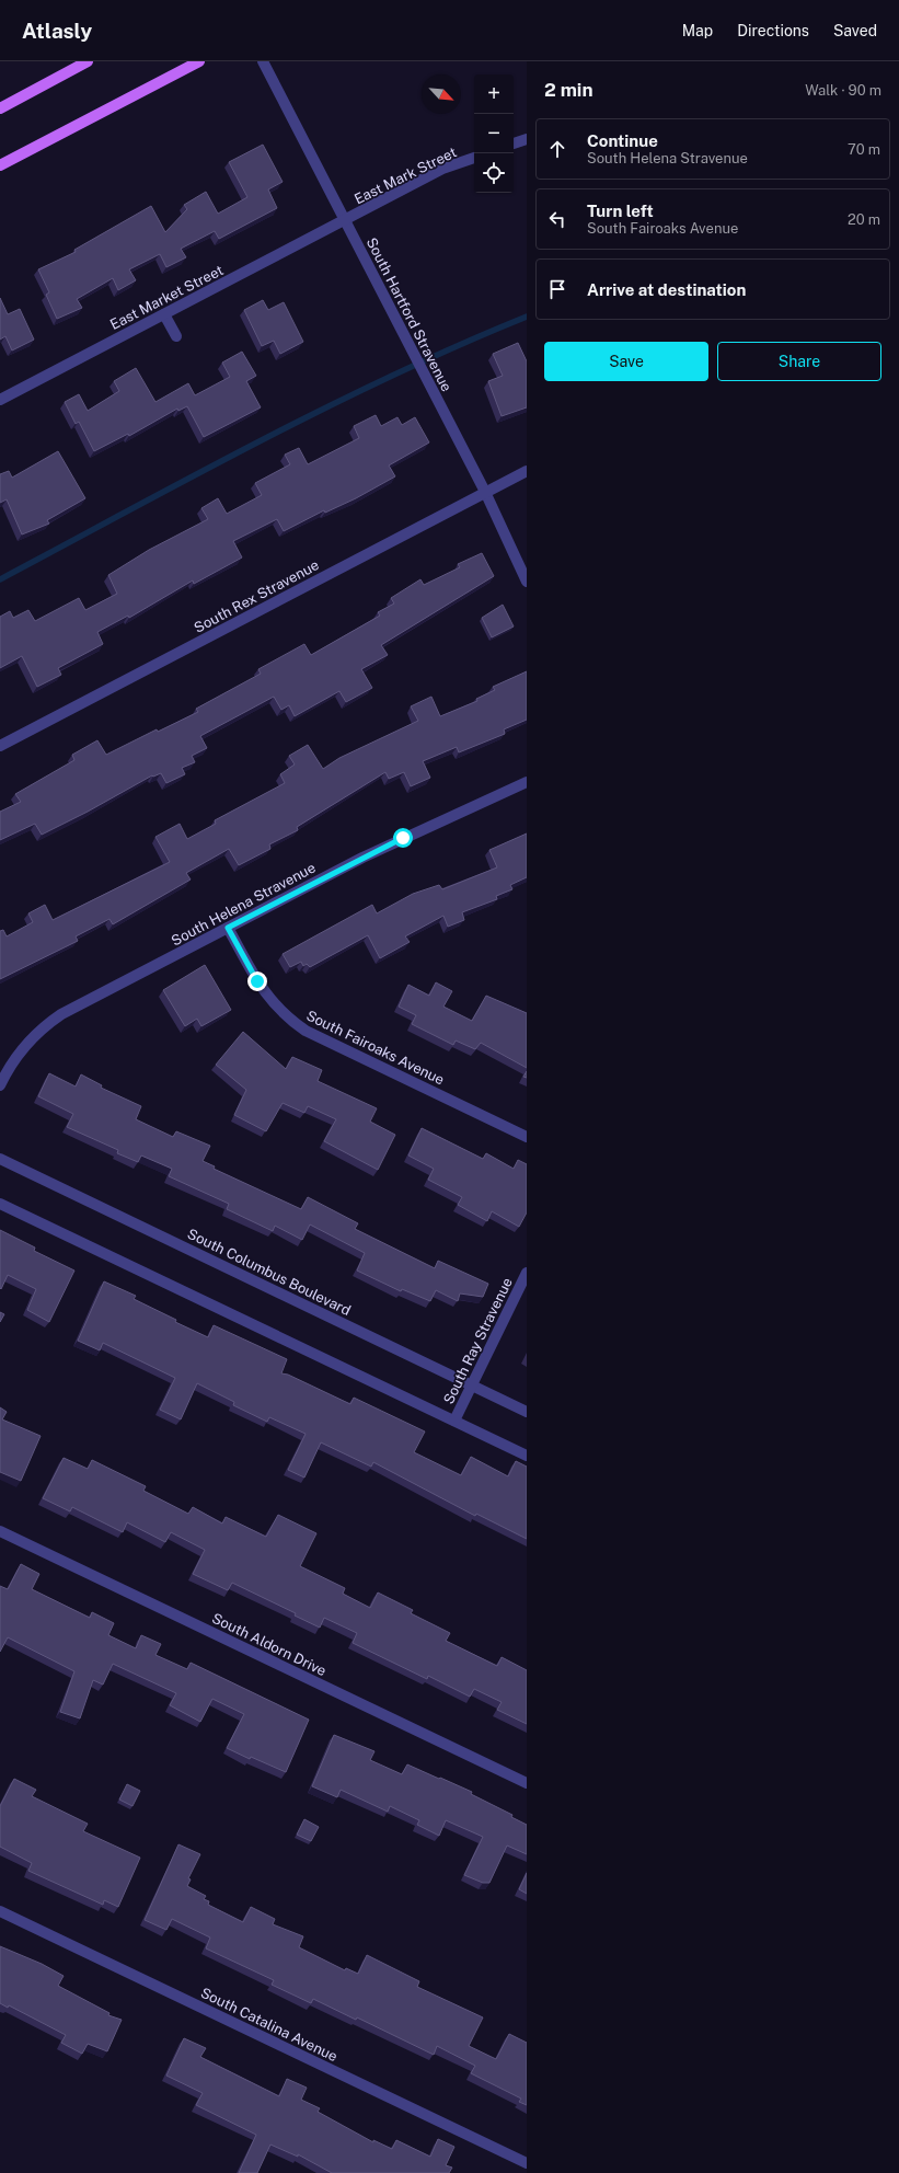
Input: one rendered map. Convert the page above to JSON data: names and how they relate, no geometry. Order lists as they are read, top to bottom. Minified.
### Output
{"streets":{"street":["East Mark Street","East Market Street","South Hartford Stravenue","South Rex Stravenue","South Helena Stravenue","South Fairoaks Avenue","South Columbus Boulevard","South Ray Stravenue","South Aldorn Drive","South Catalina Avenue"]},"crossings":[["East Mark Street","East Market Street"],["East Mark Street","South Hartford Stravenue"],["East Market Street","South Hartford Stravenue"],["South Hartford Stravenue","South Rex Stravenue"],["South Helena Stravenue","South Fairoaks Avenue"],["South Columbus Boulevard","South Ray Stravenue"]],"north":"bottom right","page":{"header":"Atlasly","nav":["Map","Directions","Saved"],"heading":["2 min","Walk · 90 m"],"map_buttons":["+","−"],"list":[["Continue","South Helena Stravenue","70 m"],["Turn left","South Fairoaks Avenue","20 m"],"Arrive at destination"],"buttons":["Save","Share"]}}
